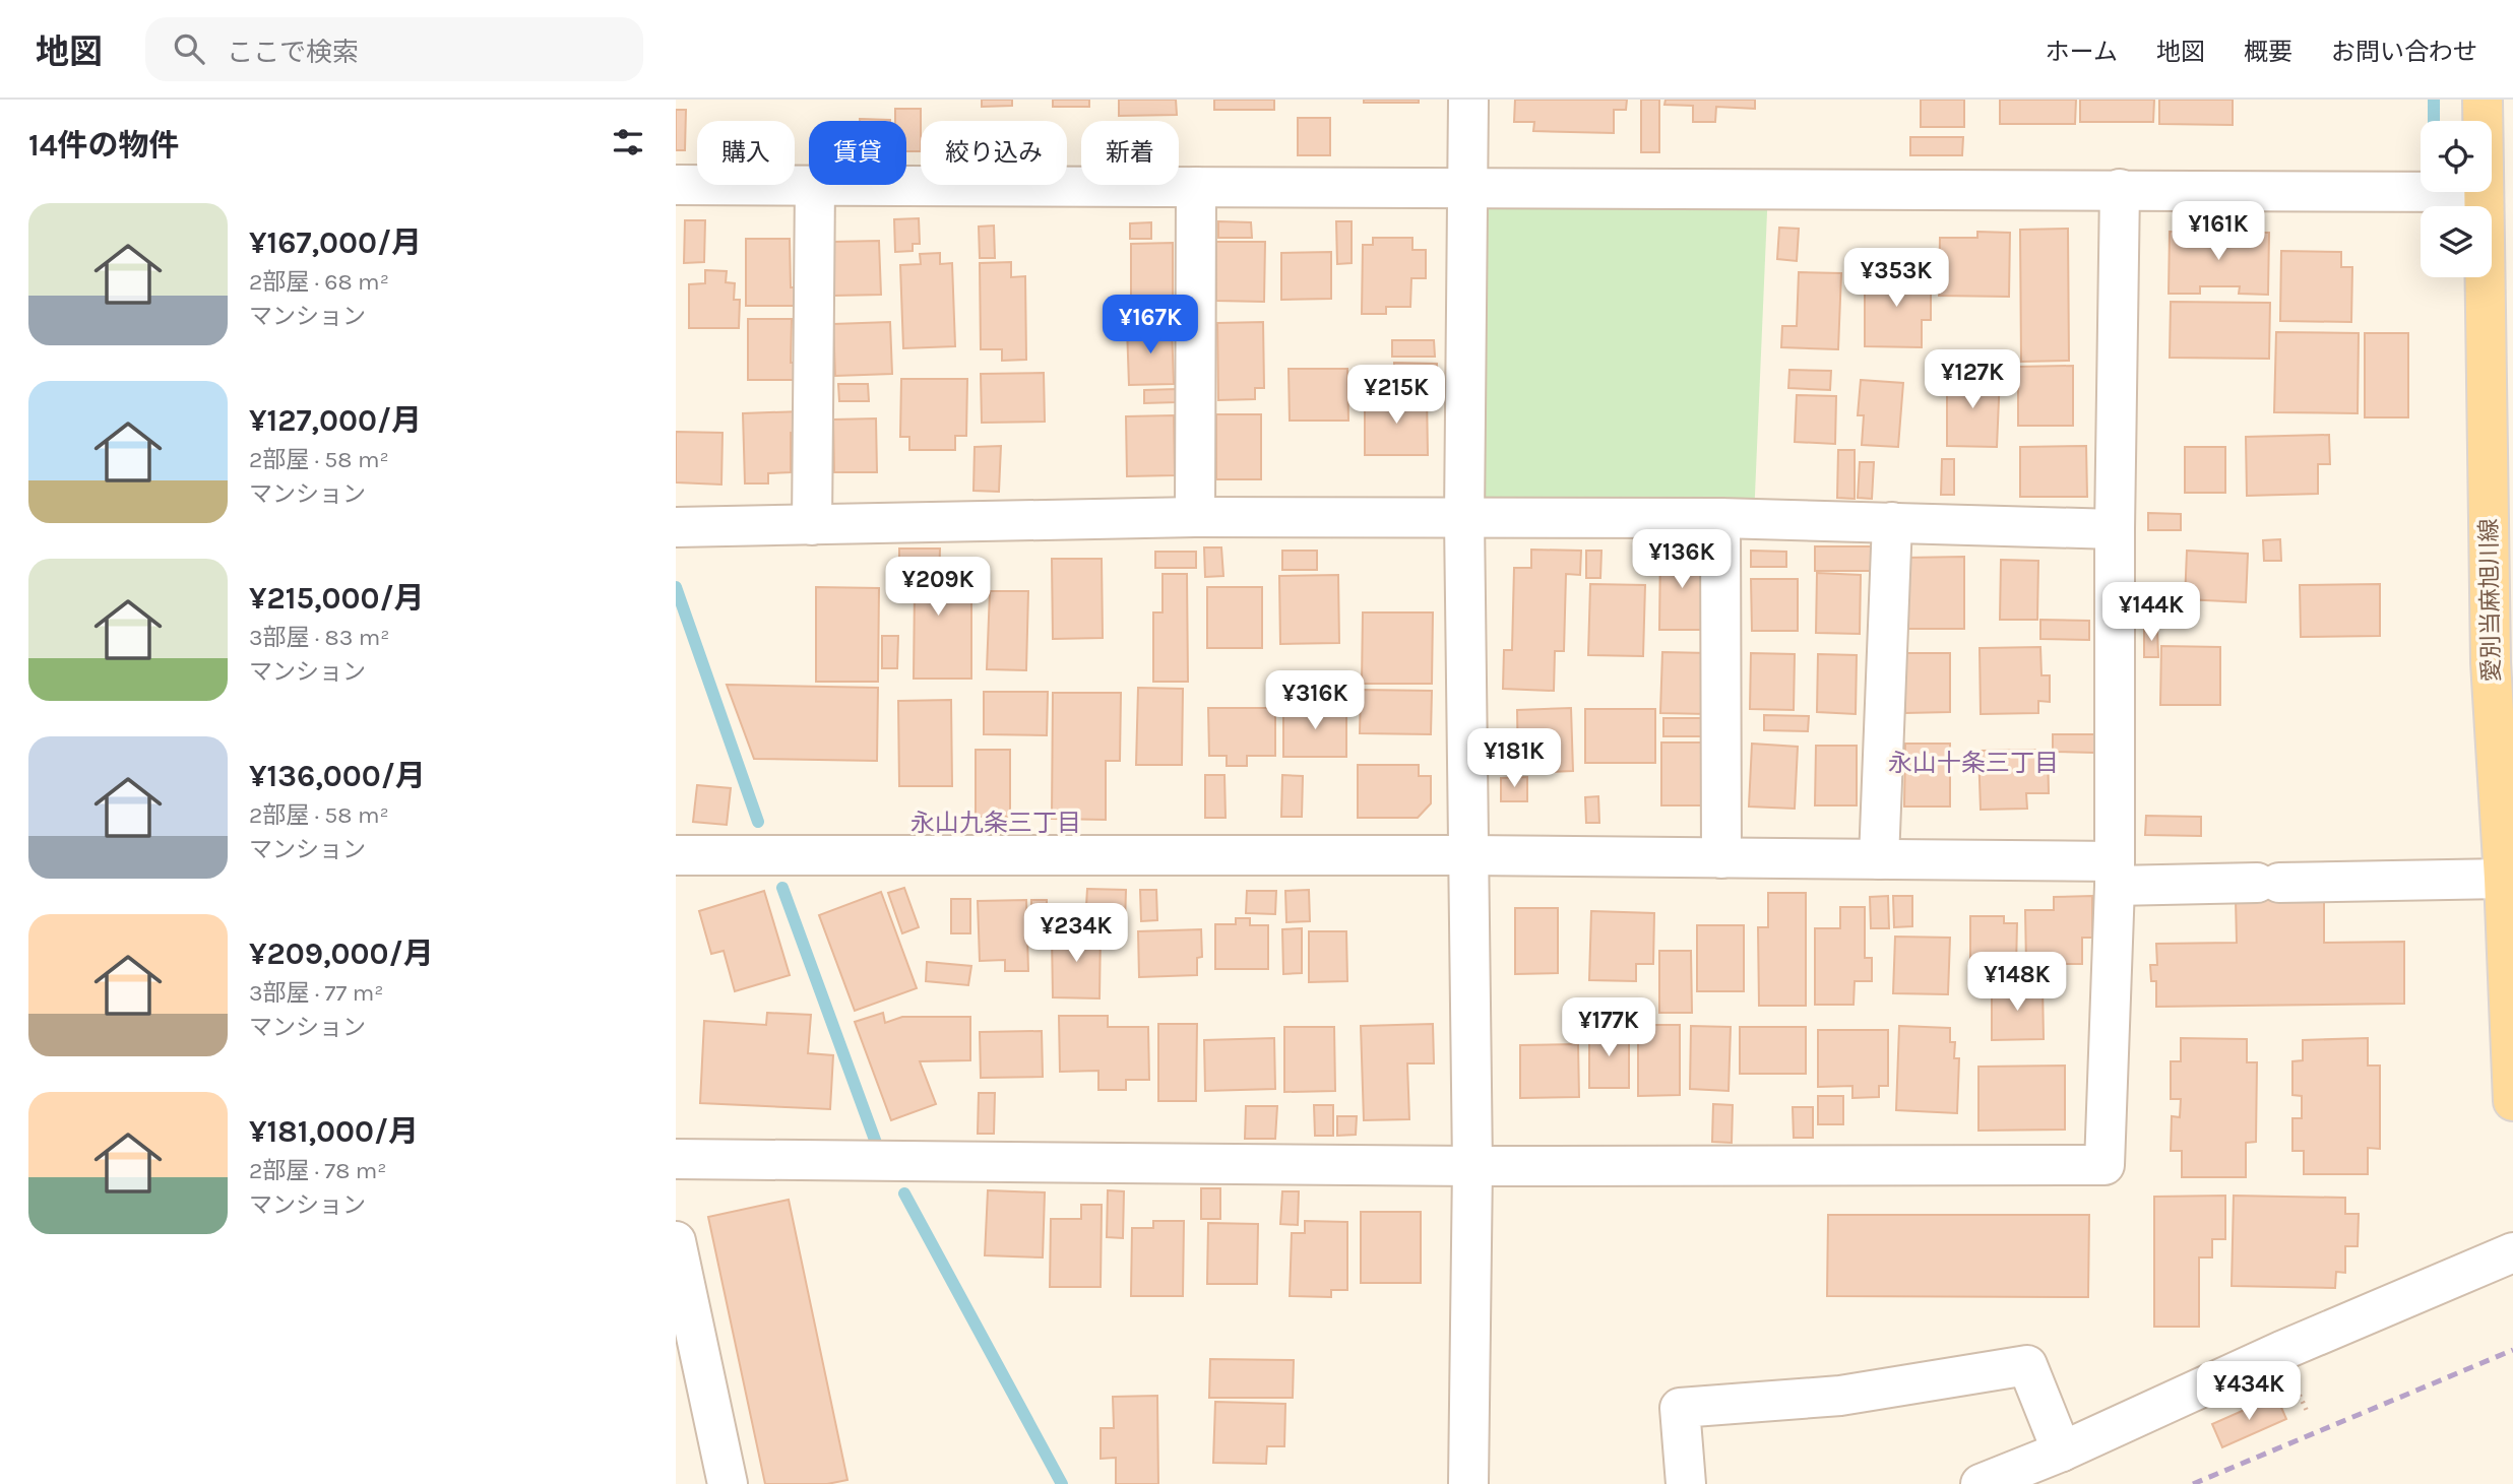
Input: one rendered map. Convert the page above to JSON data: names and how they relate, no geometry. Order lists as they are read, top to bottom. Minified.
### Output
{"streets":{"main road":["愛別当麻旭川線"]},"districts":["永山十条三丁目","永山九条三丁目"],"page":{"header":"地図","search":"ここで検索","nav":["ホーム","地図","概要","お問い合わせ"],"heading":"14件の物件","chip":["購入","賃貸","絞り込み","新着"],"list":[{"name":"¥167,000/月","note":"2部屋 · 68 m² · マンション"},{"name":"¥127,000/月","note":"2部屋 · 58 m² · マンション"},{"name":"¥215,000/月","note":"3部屋 · 83 m² · マンション"},{"name":"¥136,000/月","note":"2部屋 · 58 m² · マンション"},{"name":"¥209,000/月","note":"3部屋 · 77 m² · マンション"},{"name":"¥181,000/月","note":"2部屋 · 78 m² · マンション"}],"price":["¥161K","¥353K","¥167K","¥127K","¥215K","¥136K","¥209K","¥144K","¥316K","¥181K","¥234K","¥148K","¥177K","¥434K"]}}
